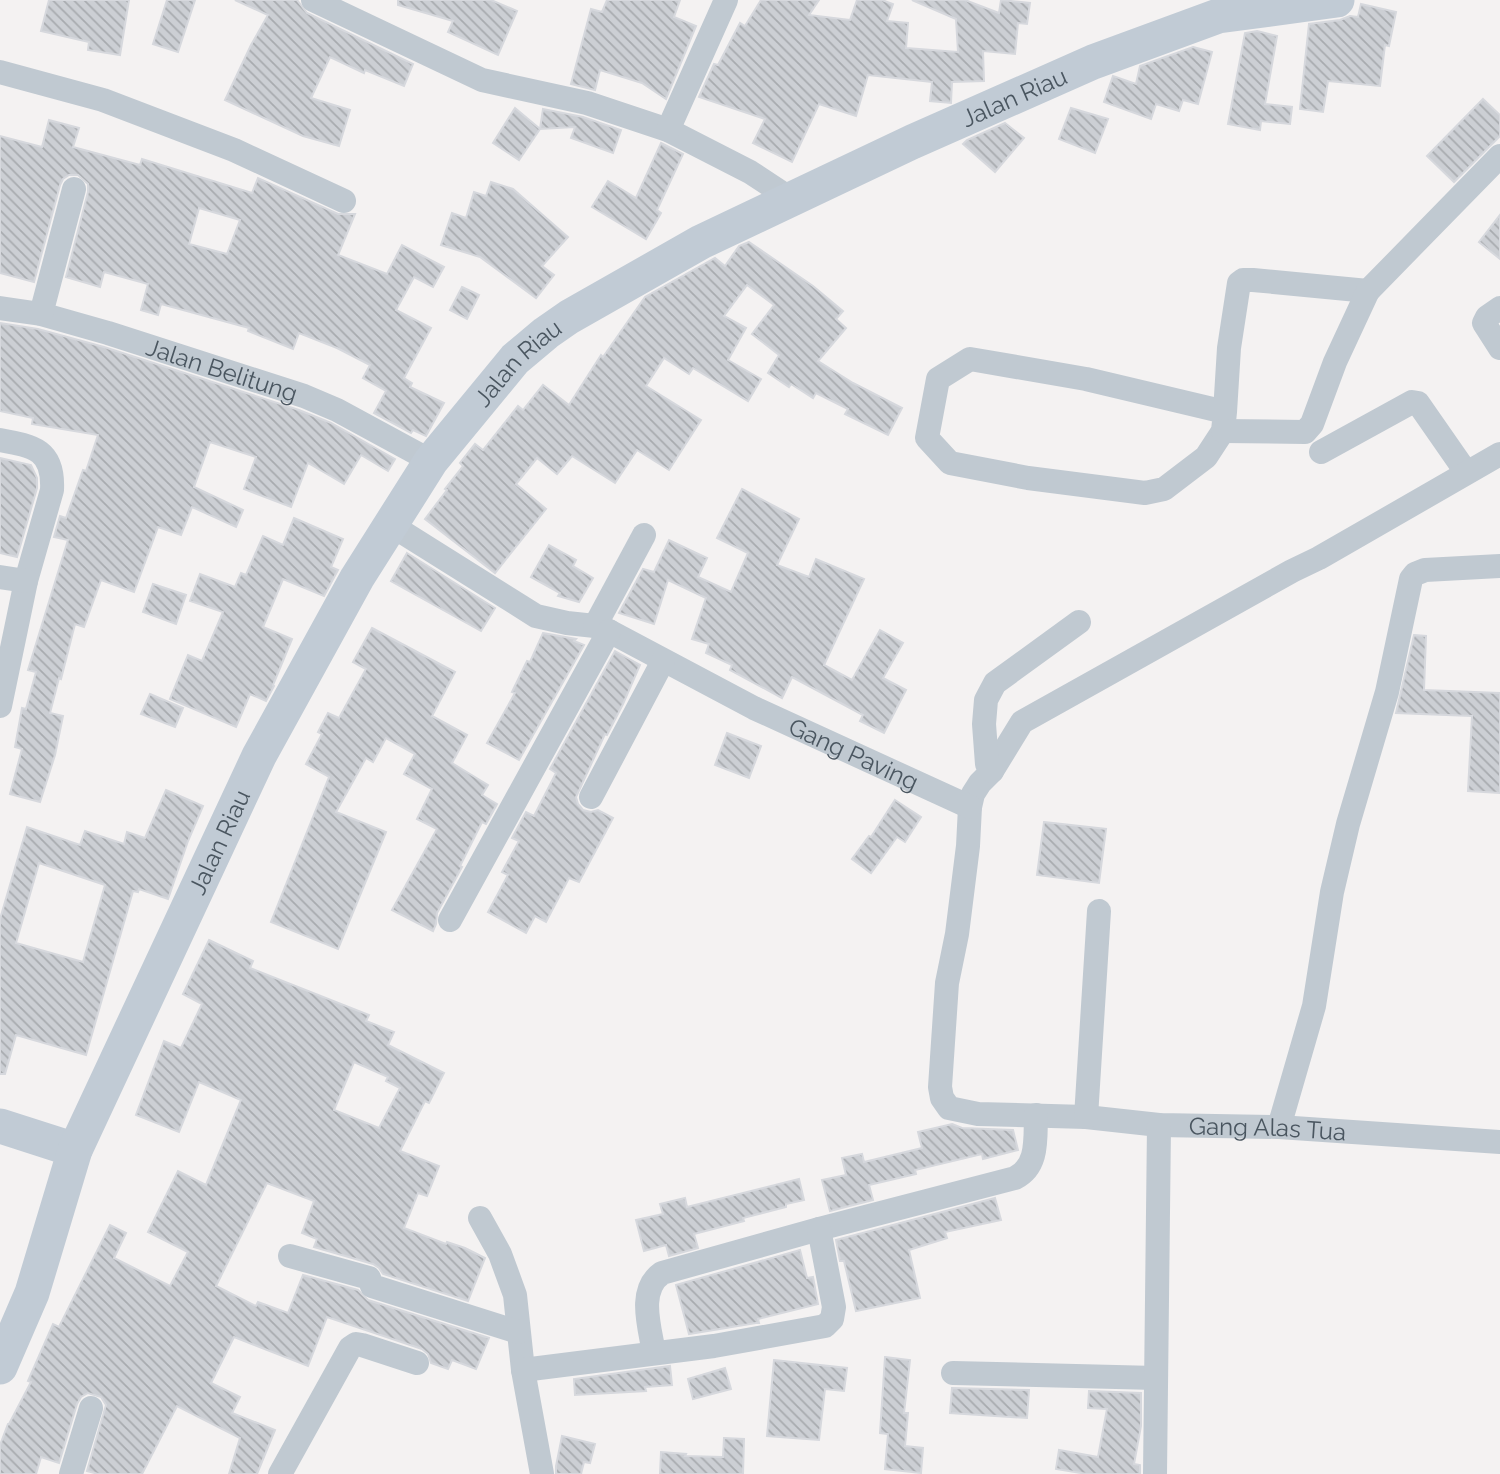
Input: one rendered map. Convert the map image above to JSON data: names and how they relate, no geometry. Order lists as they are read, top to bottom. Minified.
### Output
{"streets":{"main road":["Jalan Riau"],"street":["Jalan Belitung","Gang Paving","Gang Alas Tua"]},"crossings":[["Jalan Riau","Jalan Belitung"],["Jalan Riau","Gang Paving"]]}
